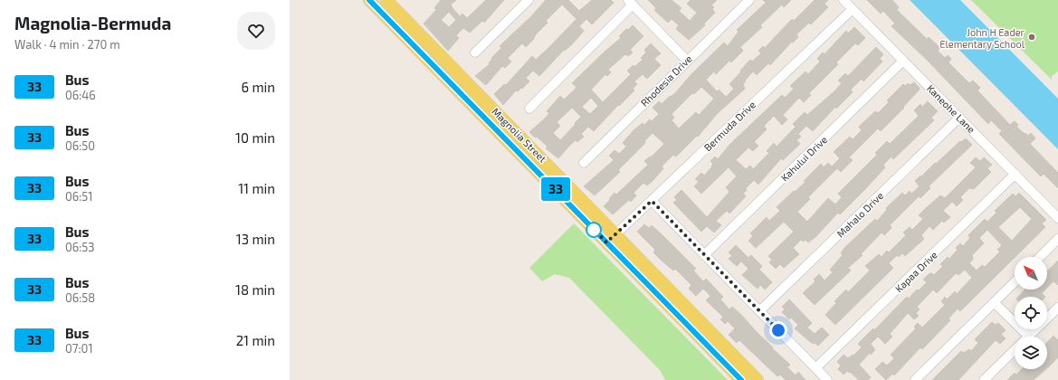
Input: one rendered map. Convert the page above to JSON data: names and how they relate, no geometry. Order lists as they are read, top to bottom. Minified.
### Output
{"streets":{"main road":["Magnolia Street"],"street":["Rhodesia Drive","Kaneohe Lane","Bermuda Drive","Kahului Drive","Mahalo Drive","Kapaa Drive"]},"crossings":[["Kaneohe Lane","Bermuda Drive"],["Kaneohe Lane","Kahului Drive"],["Kaneohe Lane","Mahalo Drive"],["Kaneohe Lane","Kapaa Drive"],["Bermuda Drive","Magnolia Street"]],"places":["John H Eader Elementary School"],"lines":["bus line 33"],"north":"top left","page":{"heading":["Magnolia-Bermuda","Walk · 4 min · 270 m"],"on_map":"33","list":[{"mark":"33","name":"Bus","note":"06:46","value":"6 min"},{"mark":"33","name":"Bus","note":"06:50","value":"10 min"},{"mark":"33","name":"Bus","note":"06:51","value":"11 min"},{"mark":"33","name":"Bus","note":"06:53","value":"13 min"},{"mark":"33","name":"Bus","note":"06:58","value":"18 min"},{"mark":"33","name":"Bus","note":"07:01","value":"21 min"}]}}
